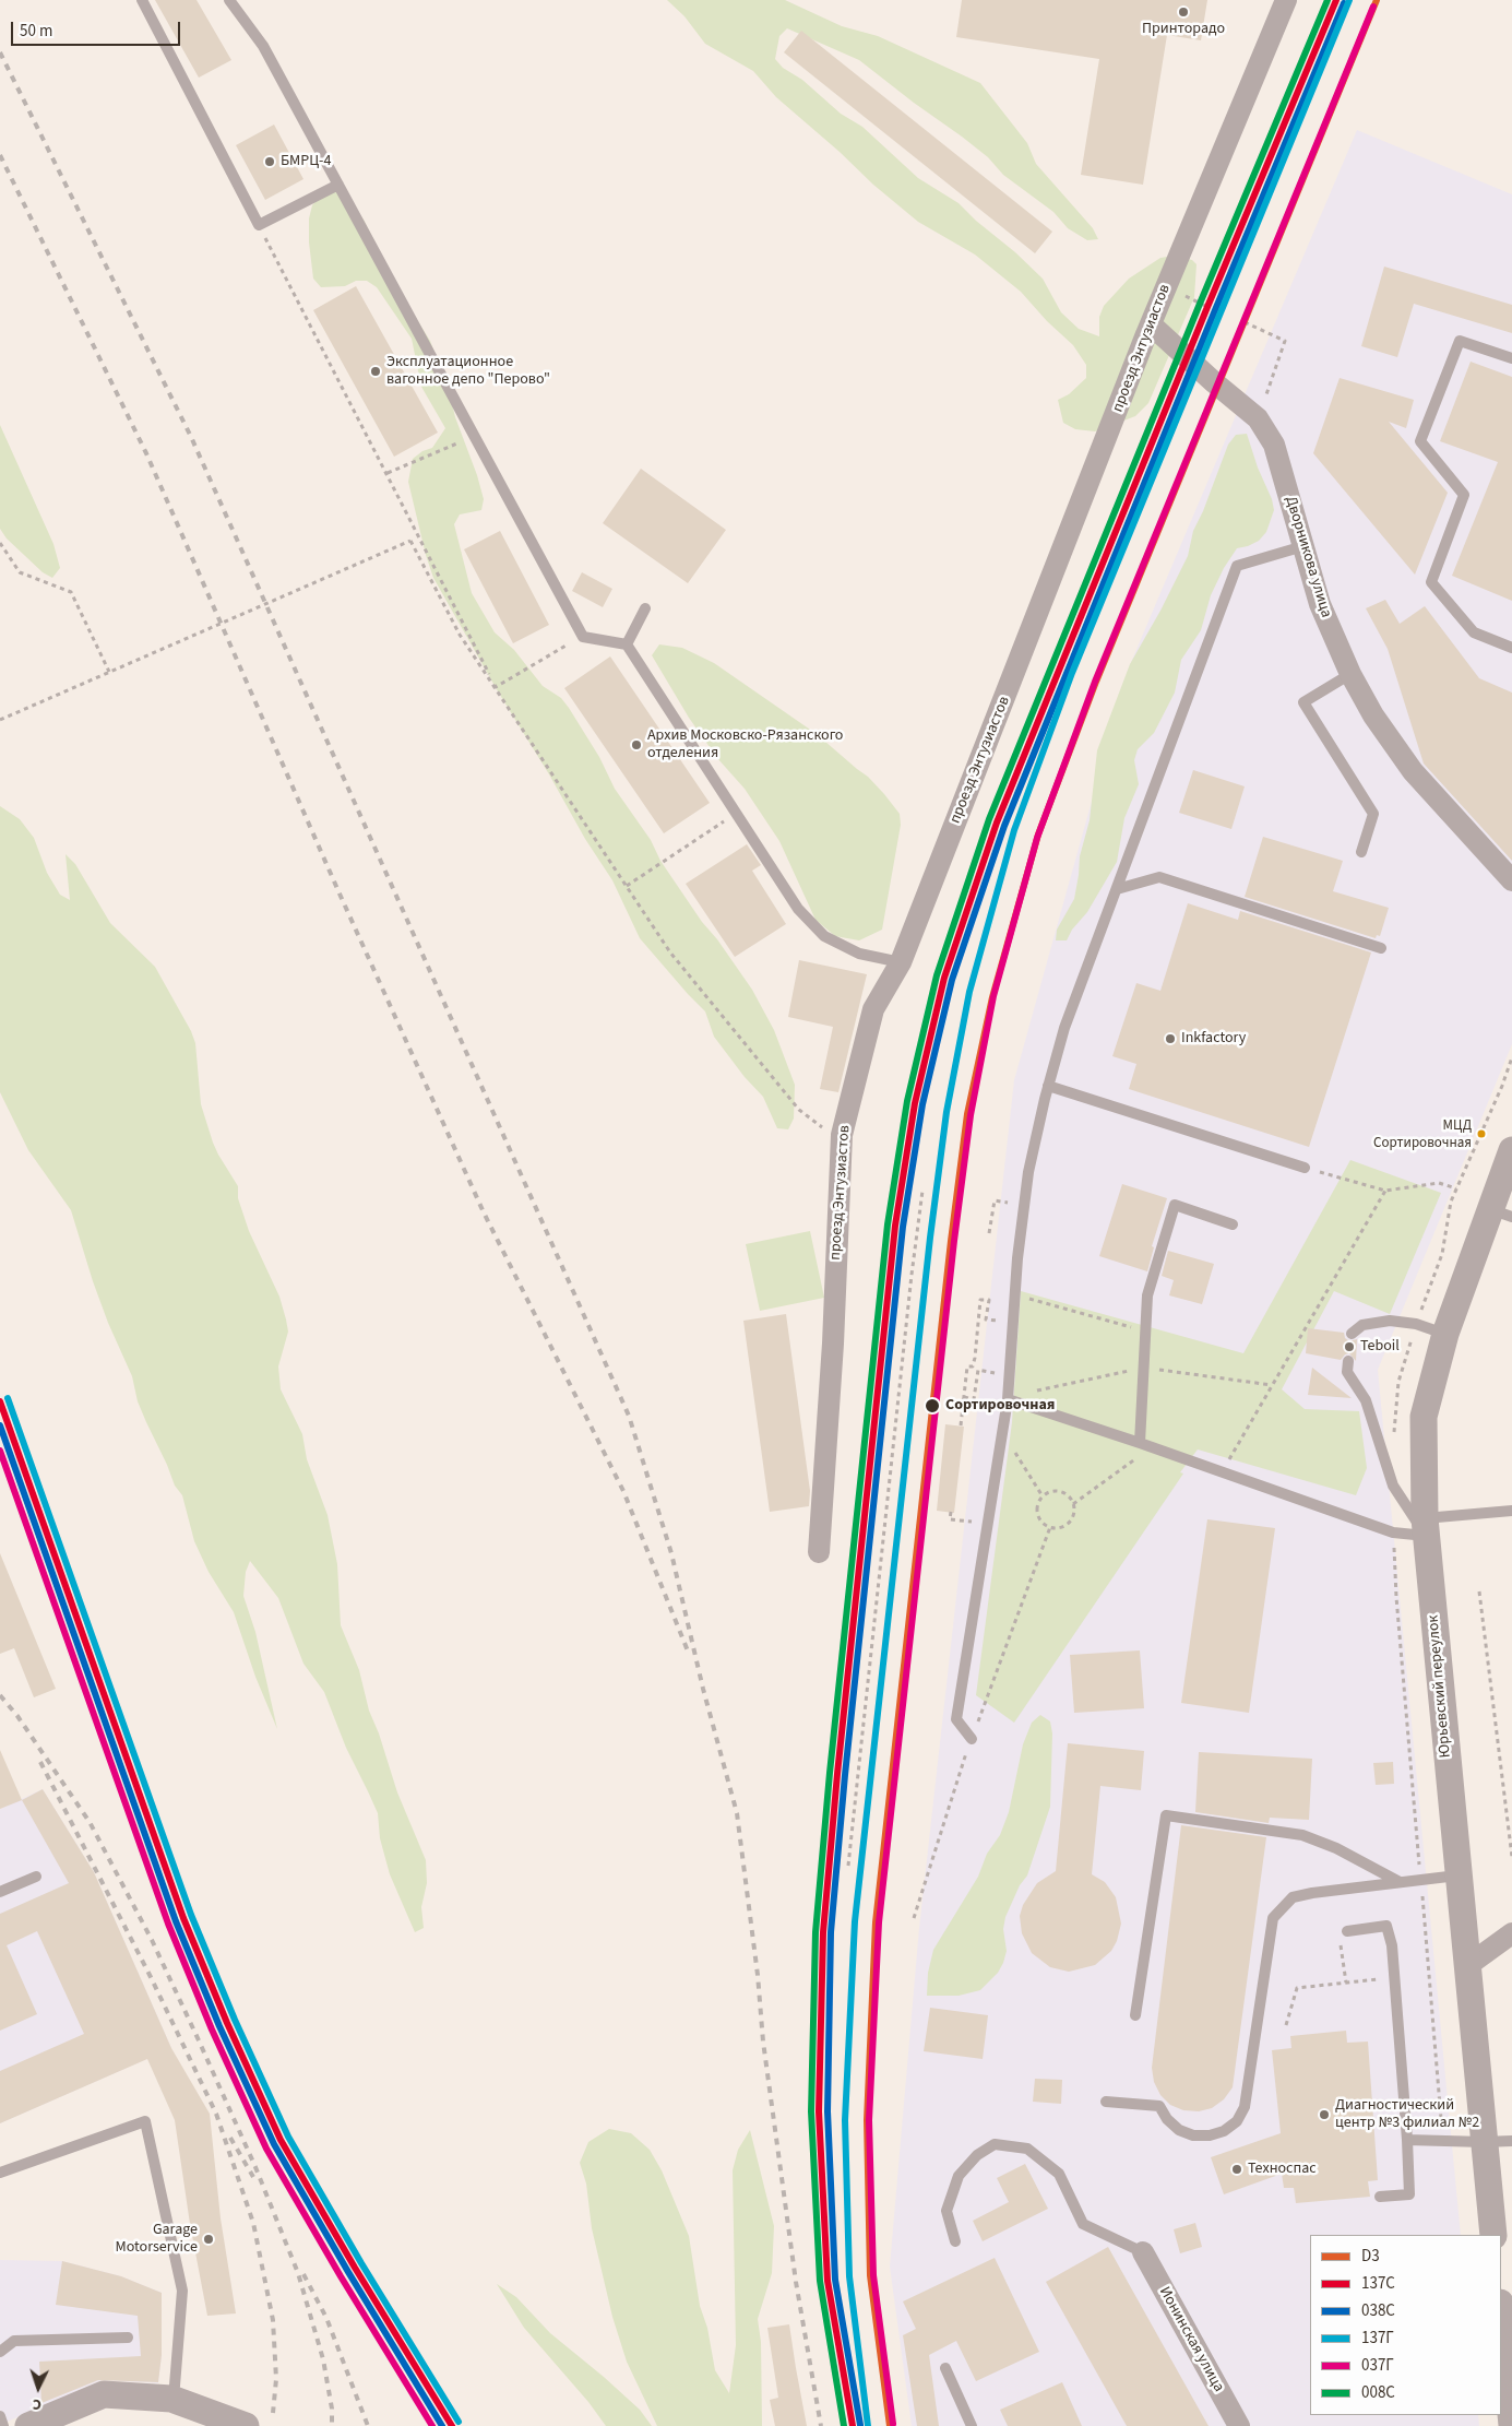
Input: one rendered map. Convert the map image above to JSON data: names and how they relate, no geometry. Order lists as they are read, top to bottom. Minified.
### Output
{"streets":{"street":["проезд Энтузиастов","Дворникова улица","Юрьевский переулок","Ионинская улица"]},"crossings":[["проезд Энтузиастов","Дворникова улица"]],"places":["Принторадо","БМРЦ-4","Эксплуатационное вагонное депо \"Перово\"","Архив Московско-Рязанского отделения","Inkfactory","МЦД Сортировочная","Teboil","Сортировочная","Диагностический центр №3 филиал №2","Техноспас","Garage Motorservice"],"lines":["transit line D3","transit line 137С","transit line 137Г","transit line 008С","transit line 038С","transit line 037Г"],"legend":["D3","137С","038С","137Г","037Г","008С"],"scale_bar":"50 m","north":"bottom"}
